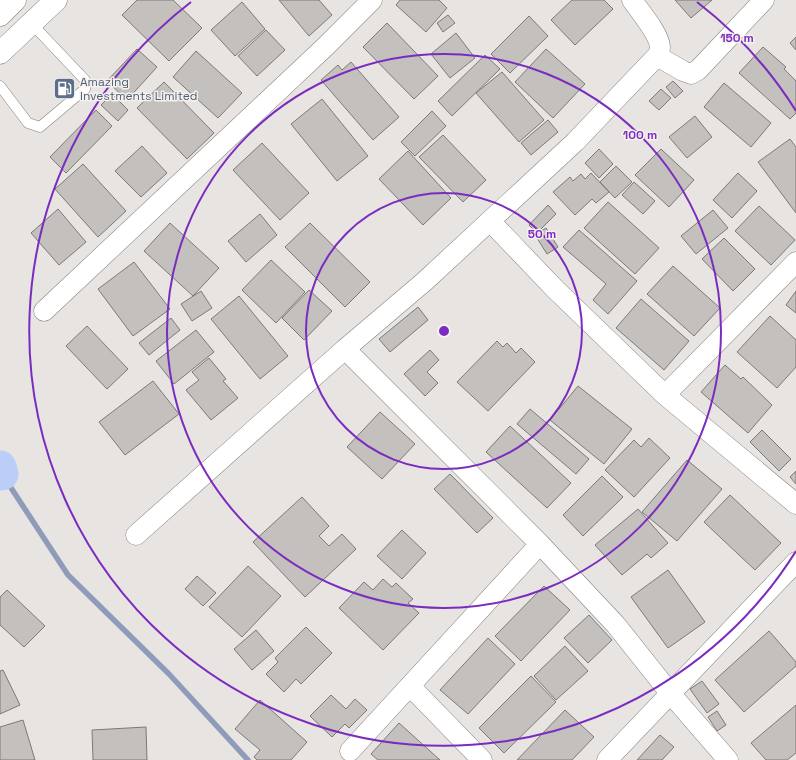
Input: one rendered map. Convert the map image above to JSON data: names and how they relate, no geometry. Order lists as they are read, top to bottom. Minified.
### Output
{"places":{"fuel station":["Amazing Investments Limited"]},"rings":["150 m","100 m","50 m"]}
